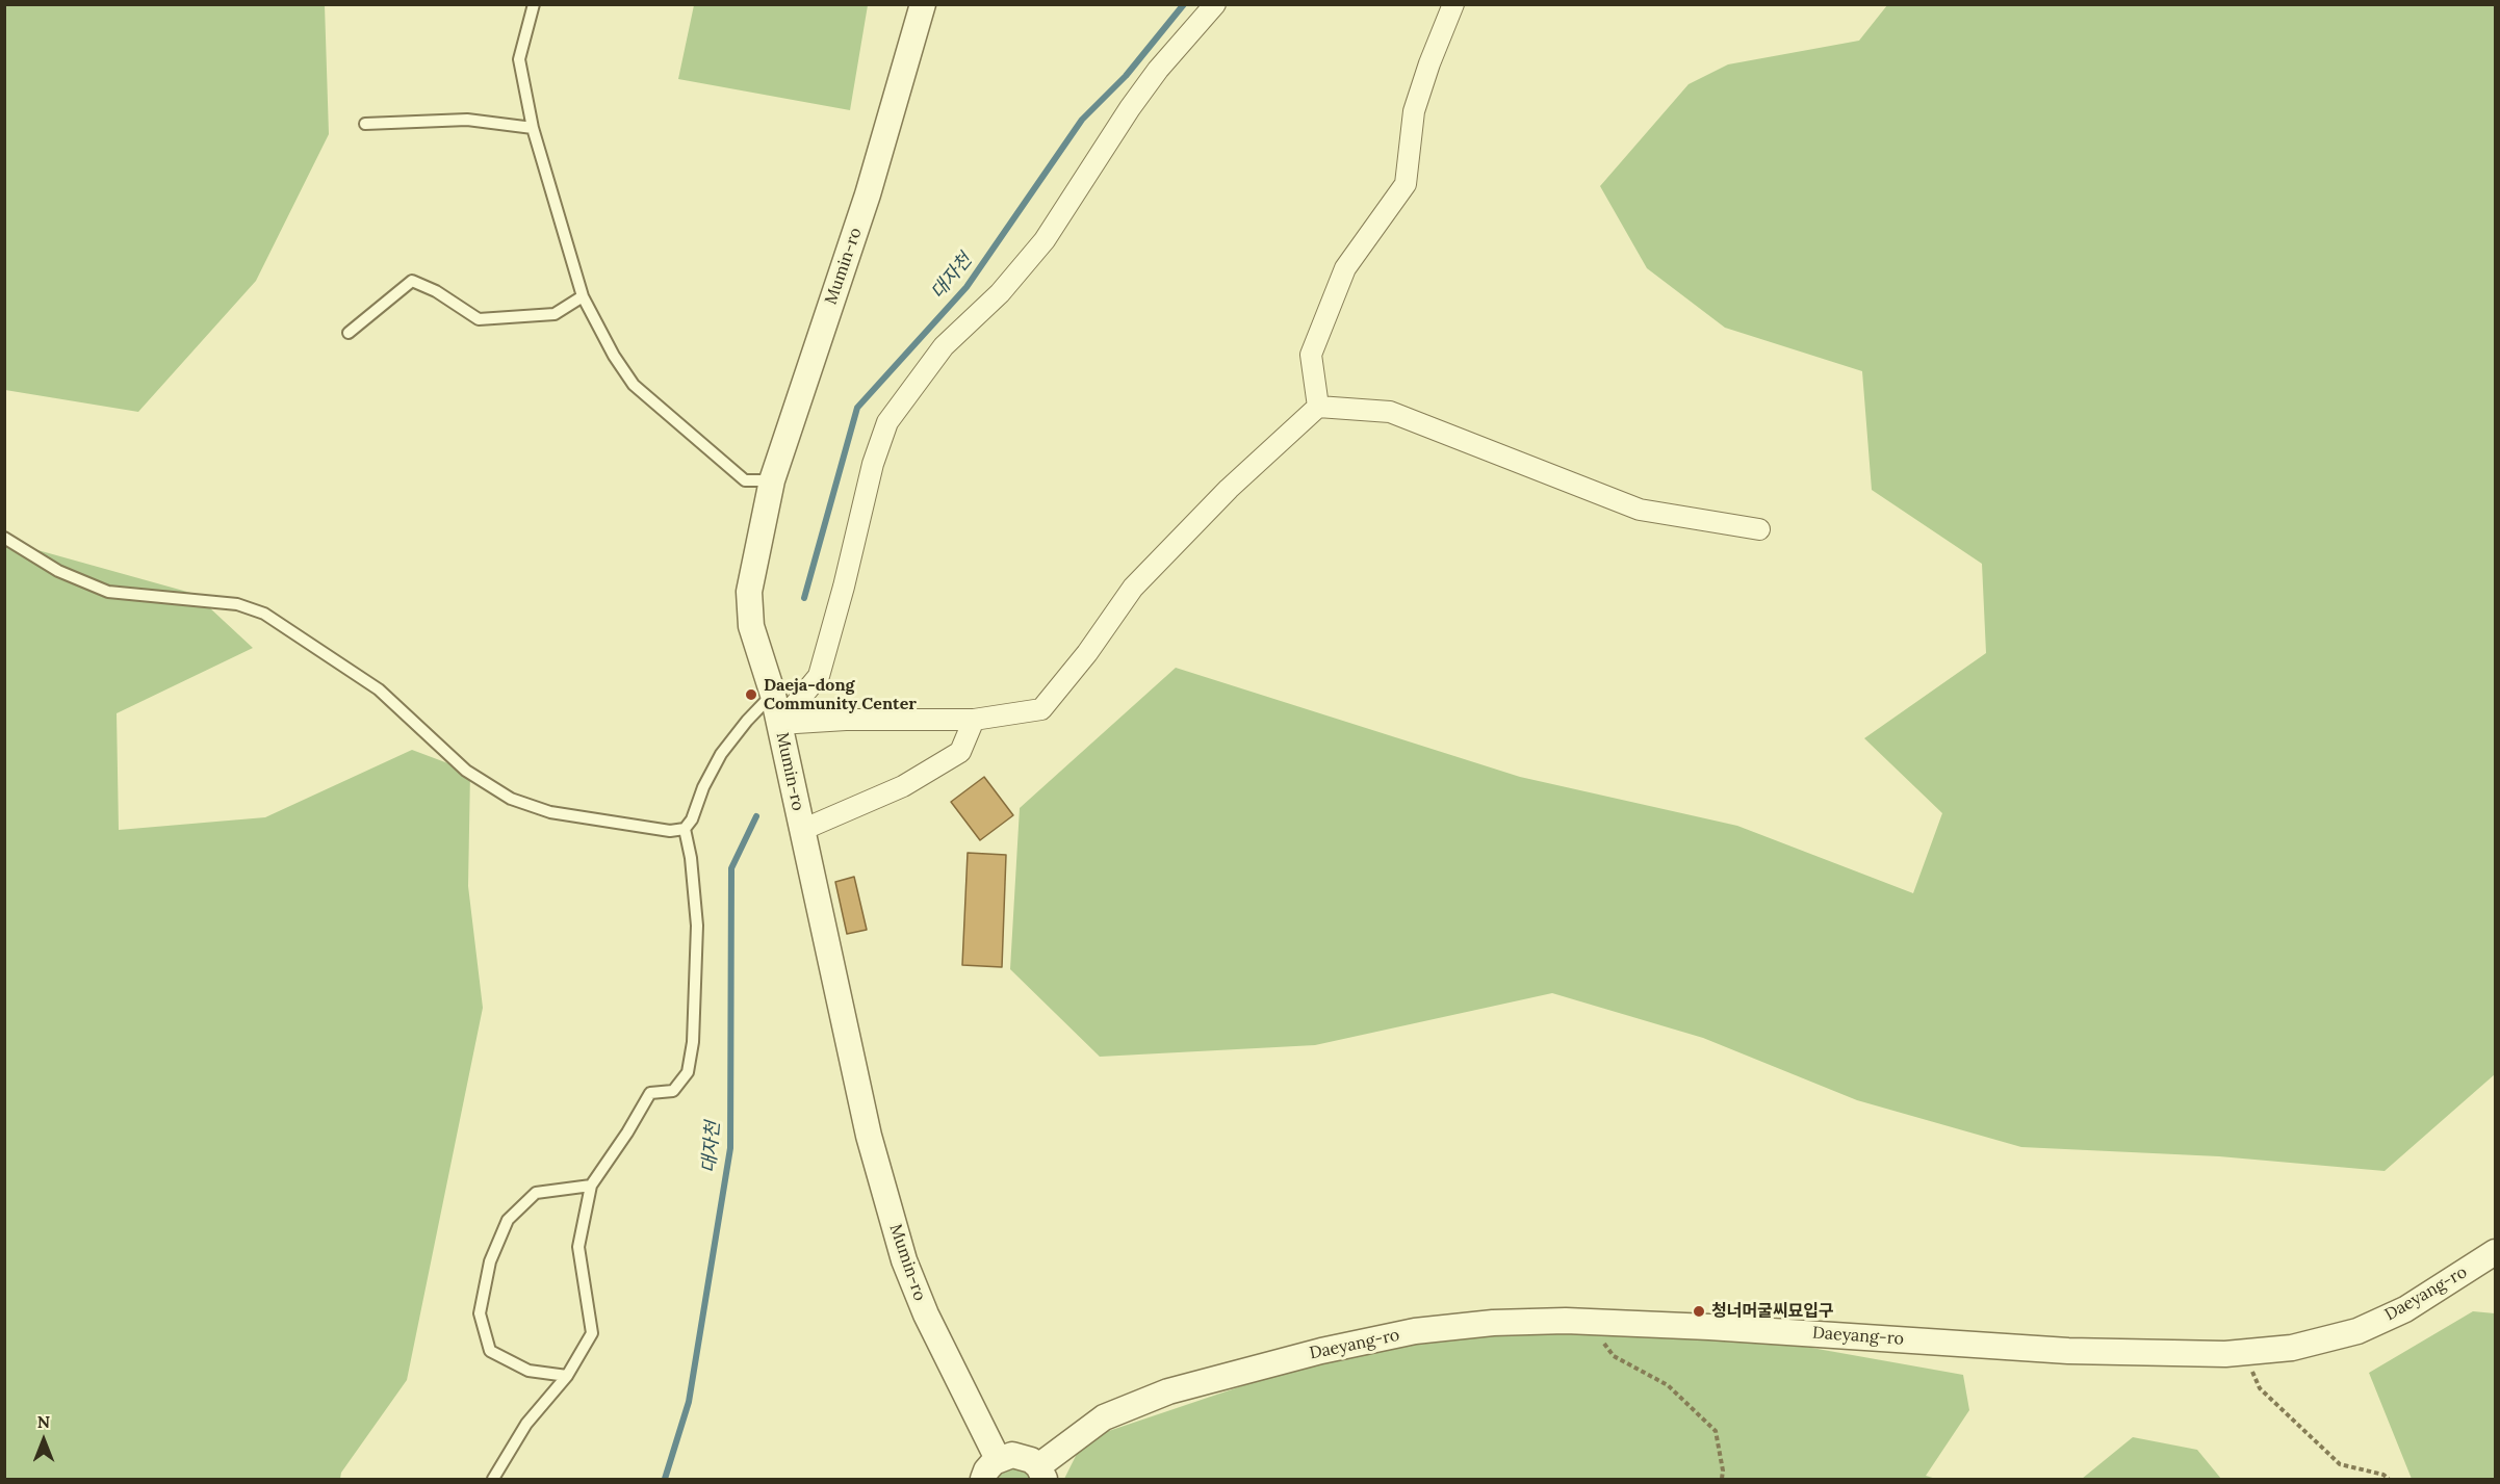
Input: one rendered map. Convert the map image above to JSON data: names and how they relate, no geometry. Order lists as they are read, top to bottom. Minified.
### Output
{"streets":{"street":["Mumin-ro","Daeyang-ro"]},"crossings":[["Mumin-ro","Daeyang-ro"]],"water":["대자천"],"places":["Daeja-dong Community Center","청너머굴씨묘입구"],"north":"top"}
